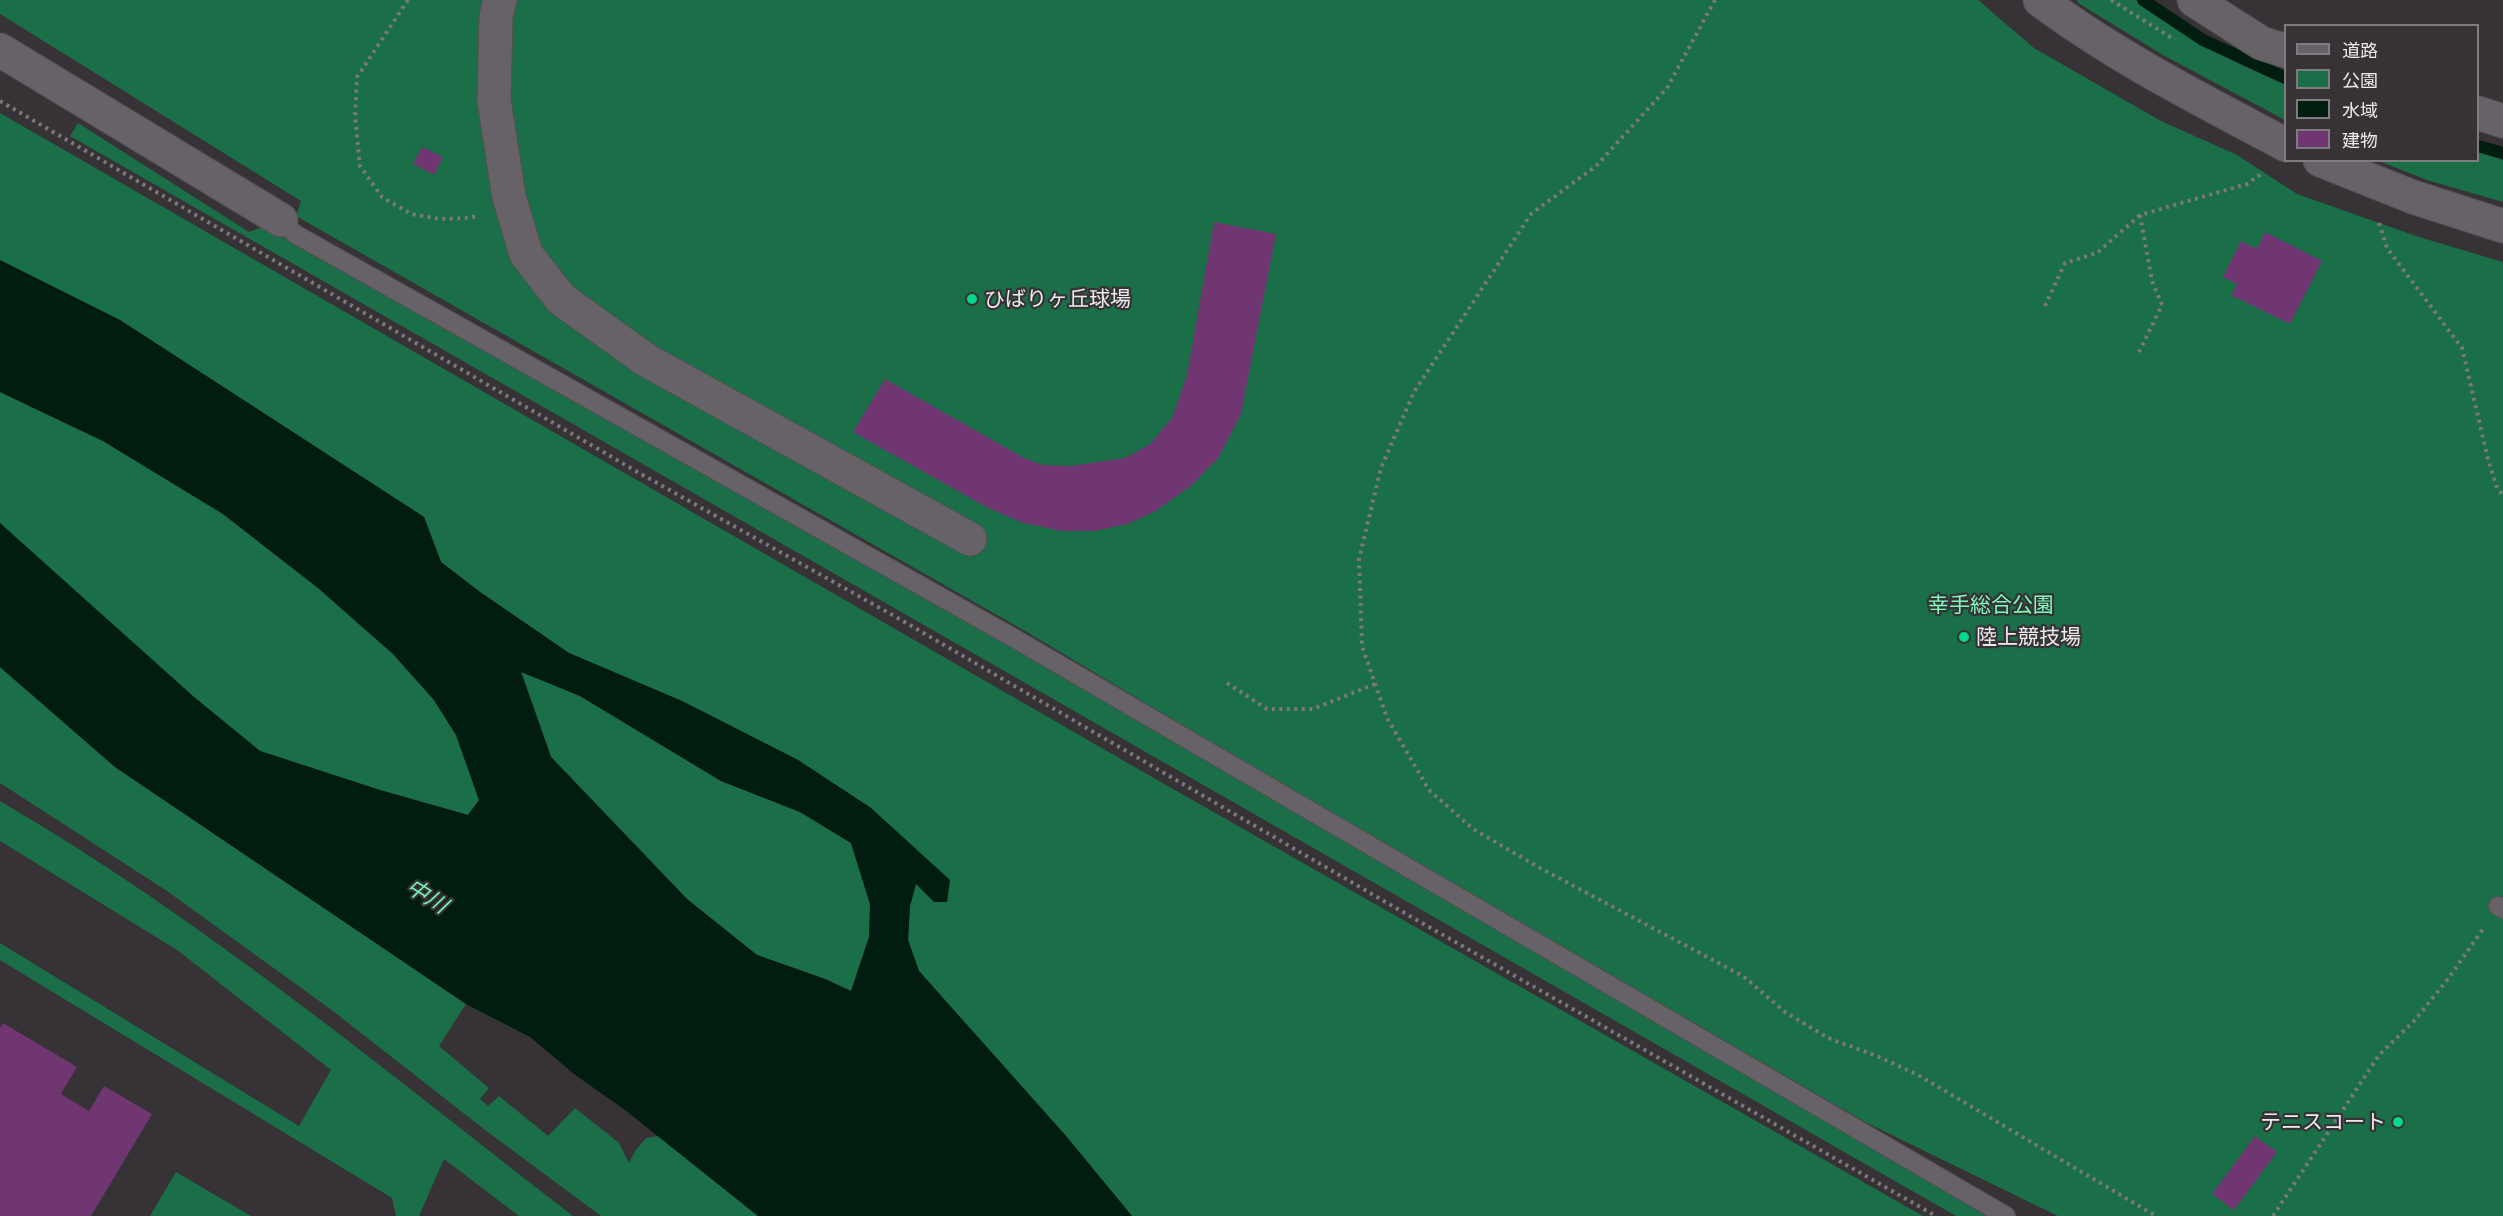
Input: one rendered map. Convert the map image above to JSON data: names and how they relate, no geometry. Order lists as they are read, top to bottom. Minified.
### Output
{"water":["中川"],"parks":["幸手総合公園"],"places":["ひばりヶ丘球場","陸上競技場","テニスコート"],"legend":["道路","公園","水域","建物"]}
